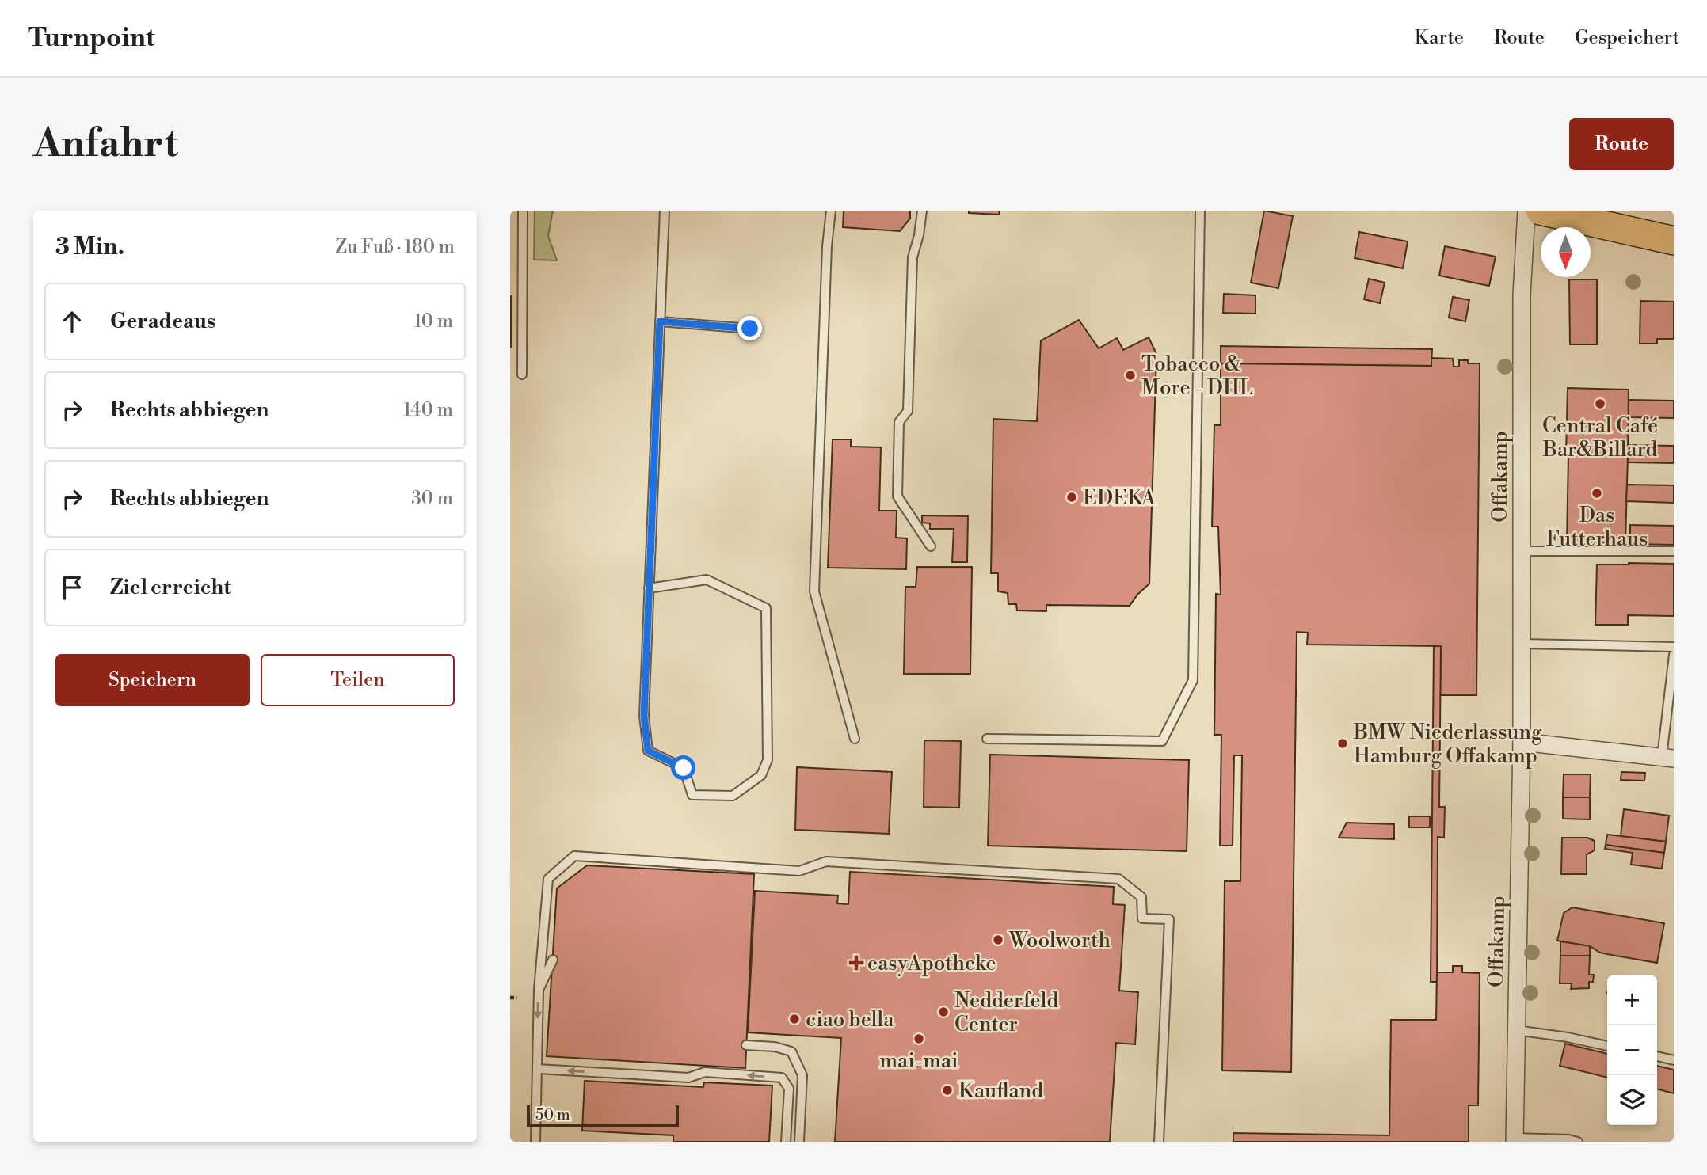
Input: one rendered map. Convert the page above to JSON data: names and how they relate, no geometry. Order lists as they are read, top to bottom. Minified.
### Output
{"streets":{"street":["Offakamp"]},"places":{"other":["Tobacco & More - DHL","Central Café Bar&Billard","Das Futterhaus","EDEKA","BMW Niederlassung Hamburg Offakamp","Woolworth","Nedderfeld Center","ciao bella","mai-mai","Kaufland"],"health":["easyApotheke"]},"scale_bar":"50 m","north":"bottom","page":{"header":"Turnpoint","nav":["Karte","Route","Gespeichert"],"buttons":["Route",["Speichern","Teilen"]],"title":"Anfahrt","heading":["3 Min.","Zu Fuß · 180 m"],"list":[["Geradeaus","10 m"],["Rechts abbiegen","140 m"],["Rechts abbiegen","30 m"],"Ziel erreicht"],"map_buttons":["+","−"],"scale":"50 m"}}
